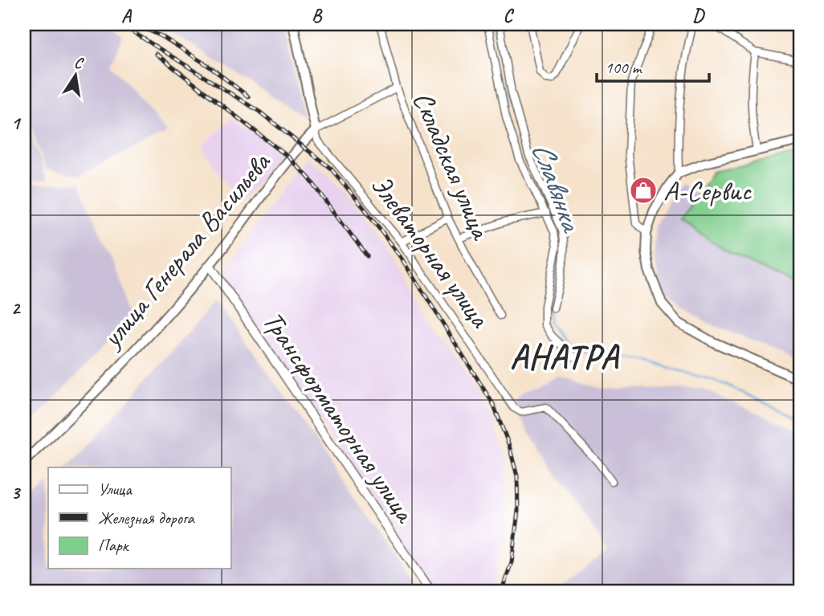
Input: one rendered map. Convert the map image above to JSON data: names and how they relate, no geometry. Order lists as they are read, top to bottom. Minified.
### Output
{"streets":{"main road":["улица Генерала Васильева","Элеваторная улица"],"street":["Складская улица","Трансформаторная улица"]},"crossings":[["Складская улица","улица Генерала Васильева"],["улица Генерала Васильева","Элеваторная улица"],["улица Генерала Васильева","Трансформаторная улица"]],"districts":["АНАТРА"],"water":["Славянка"],"places":{"shop":["А-Сервис"]},"legend":["Улица","Железная дорога","Парк"],"scale_bar":"100 m","north":"top","grid":{"columns":["A","B","C","D"],"rows":["1","2","3"]}}
